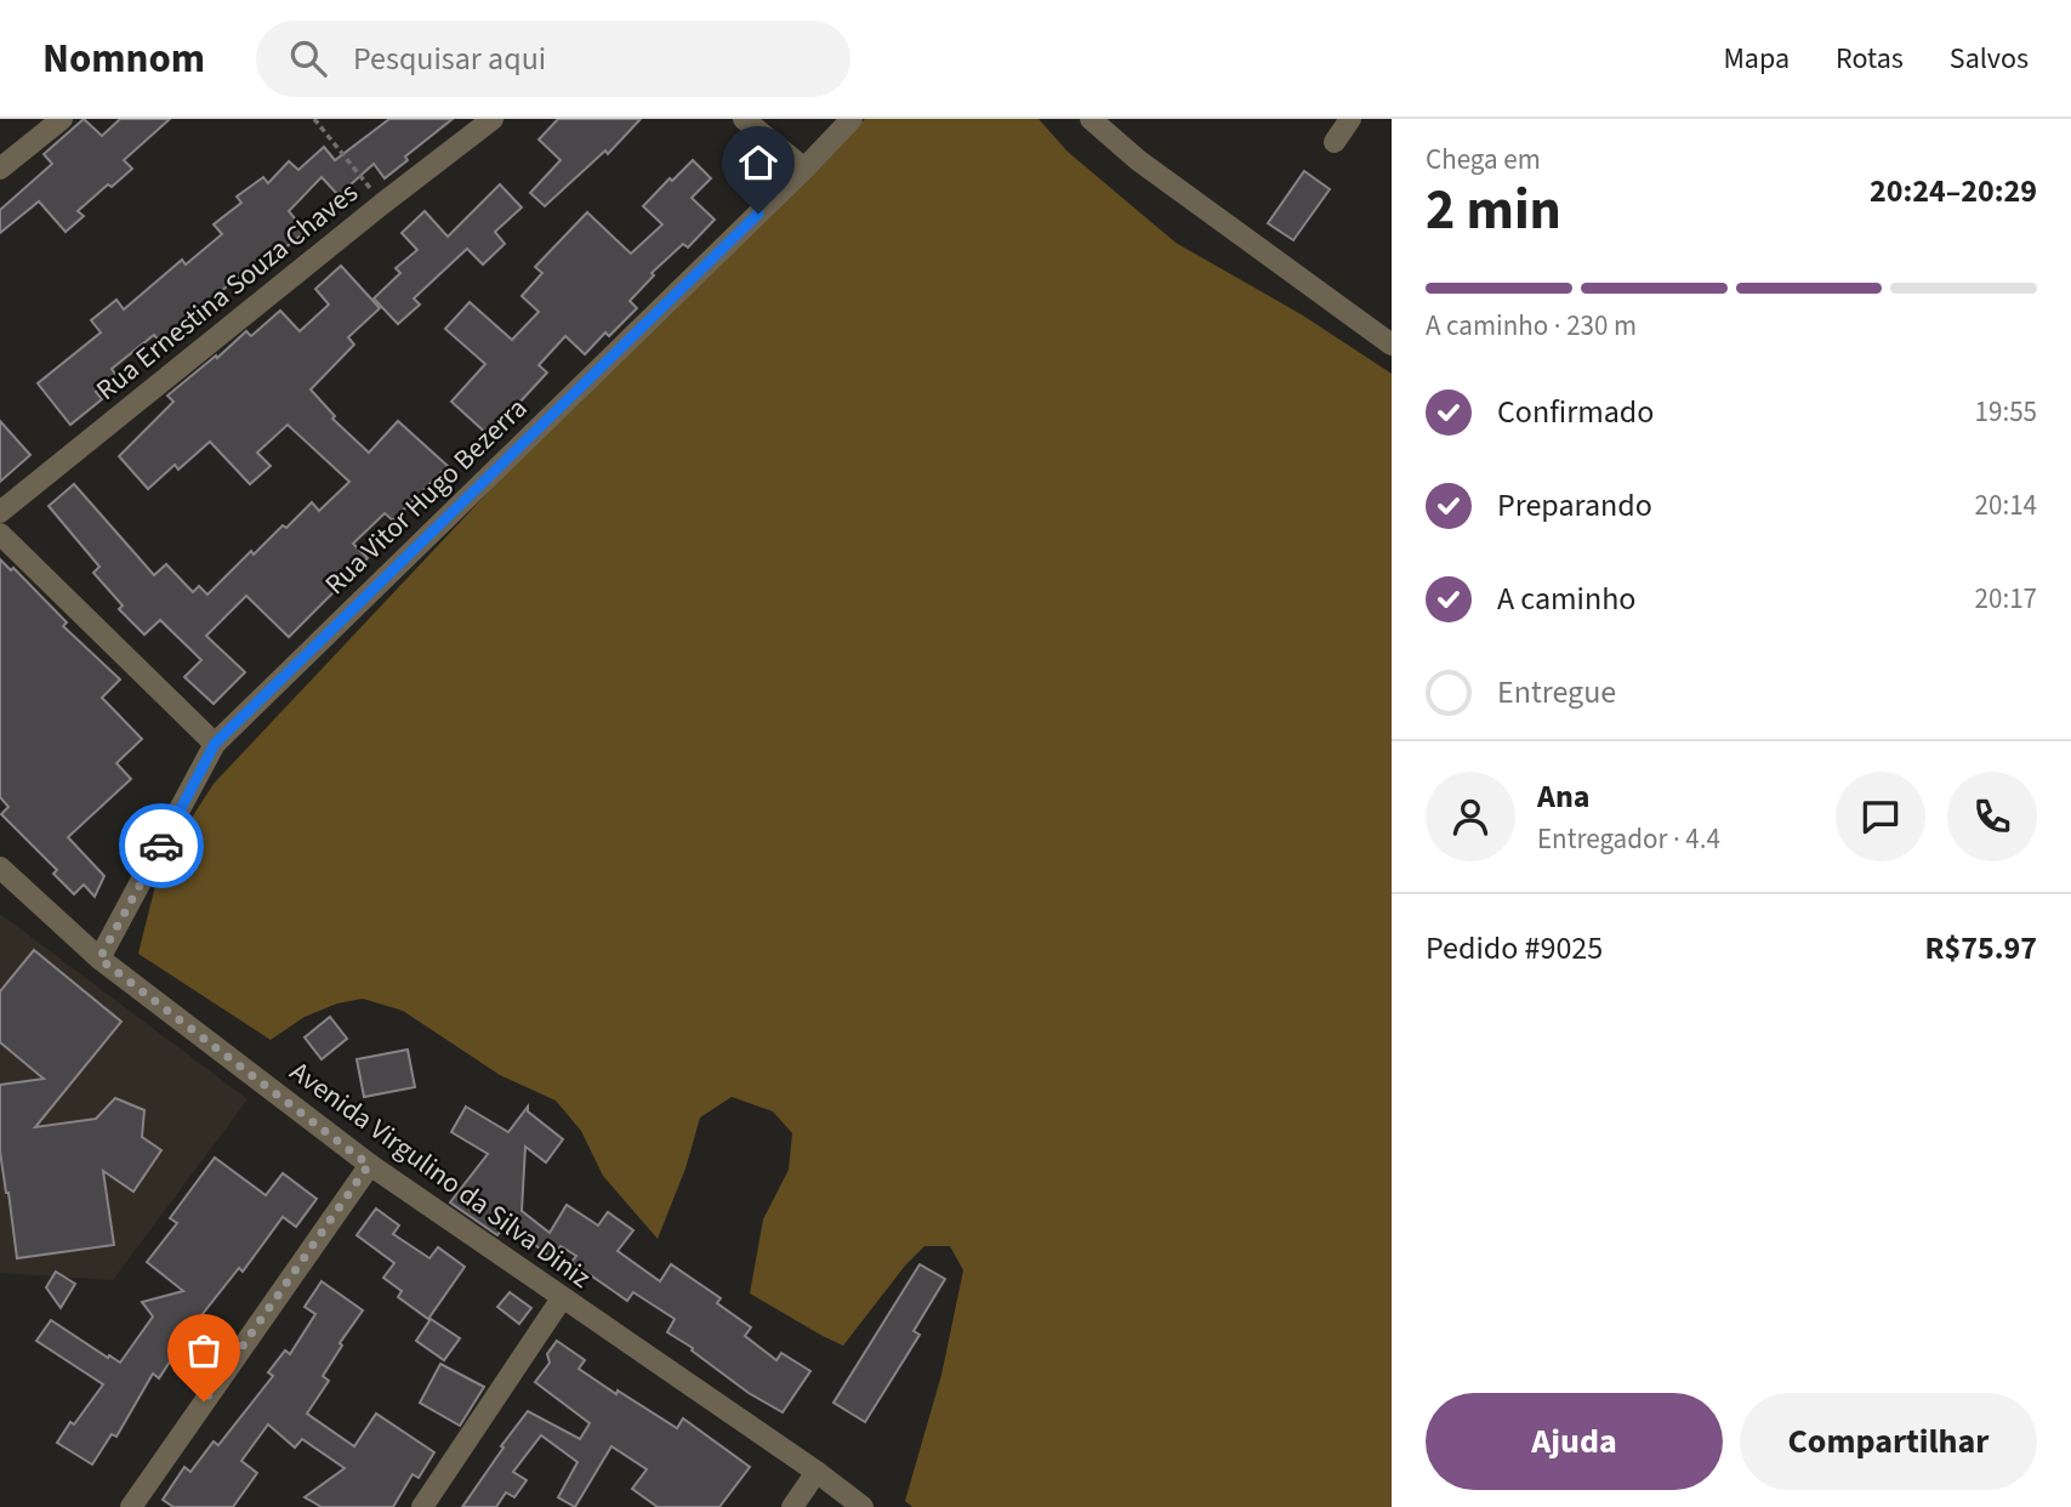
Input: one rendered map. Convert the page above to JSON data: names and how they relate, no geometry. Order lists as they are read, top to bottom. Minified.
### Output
{"streets":{"street":["Rua Ernestina Souza Chaves","Rua Vitor Hugo Bezerra","Avenida Virgulino da Silva Diniz"]},"crossings":[["Rua Vitor Hugo Bezerra","Avenida Virgulino da Silva Diniz"]],"page":{"header":"Nomnom","search":"Pesquisar aqui","nav":["Mapa","Rotas","Salvos"],"heading":["2 min","Chega em","20:24–20:29"],"panel":["Ana","Entregador · 4.4","Pedido #9025","R$75.97"],"bar":"A caminho · 230 m","list":[["Confirmado","19:55"],["Preparando","20:14"],["A caminho","20:17"],"Entregue"],"buttons":["Ajuda","Compartilhar"]}}
